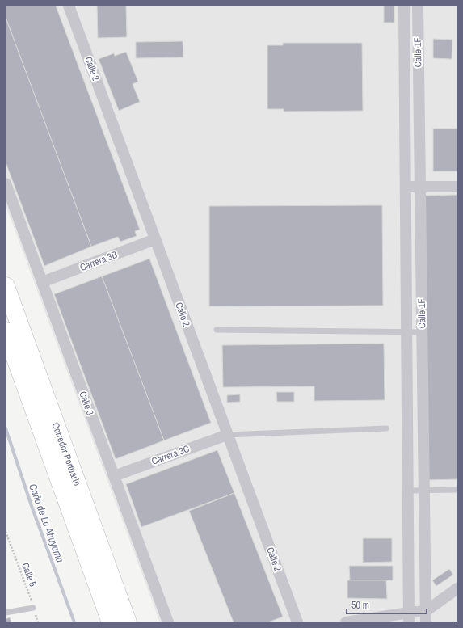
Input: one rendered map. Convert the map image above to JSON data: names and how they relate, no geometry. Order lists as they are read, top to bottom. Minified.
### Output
{"streets":{"main road":["Corredor Portuario"],"street":["Calle 1F","Calle 2","Carrera 3B","Calle 3","Carrera 3C"],"path":["Calle 5"]},"crossings":[["Calle 2","Carrera 3B"],["Calle 2","Carrera 3C"],["Carrera 3B","Calle 3"],["Calle 3","Carrera 3C"]],"water":["Caño de La Ahuyama"],"scale_bar":"50 m"}
